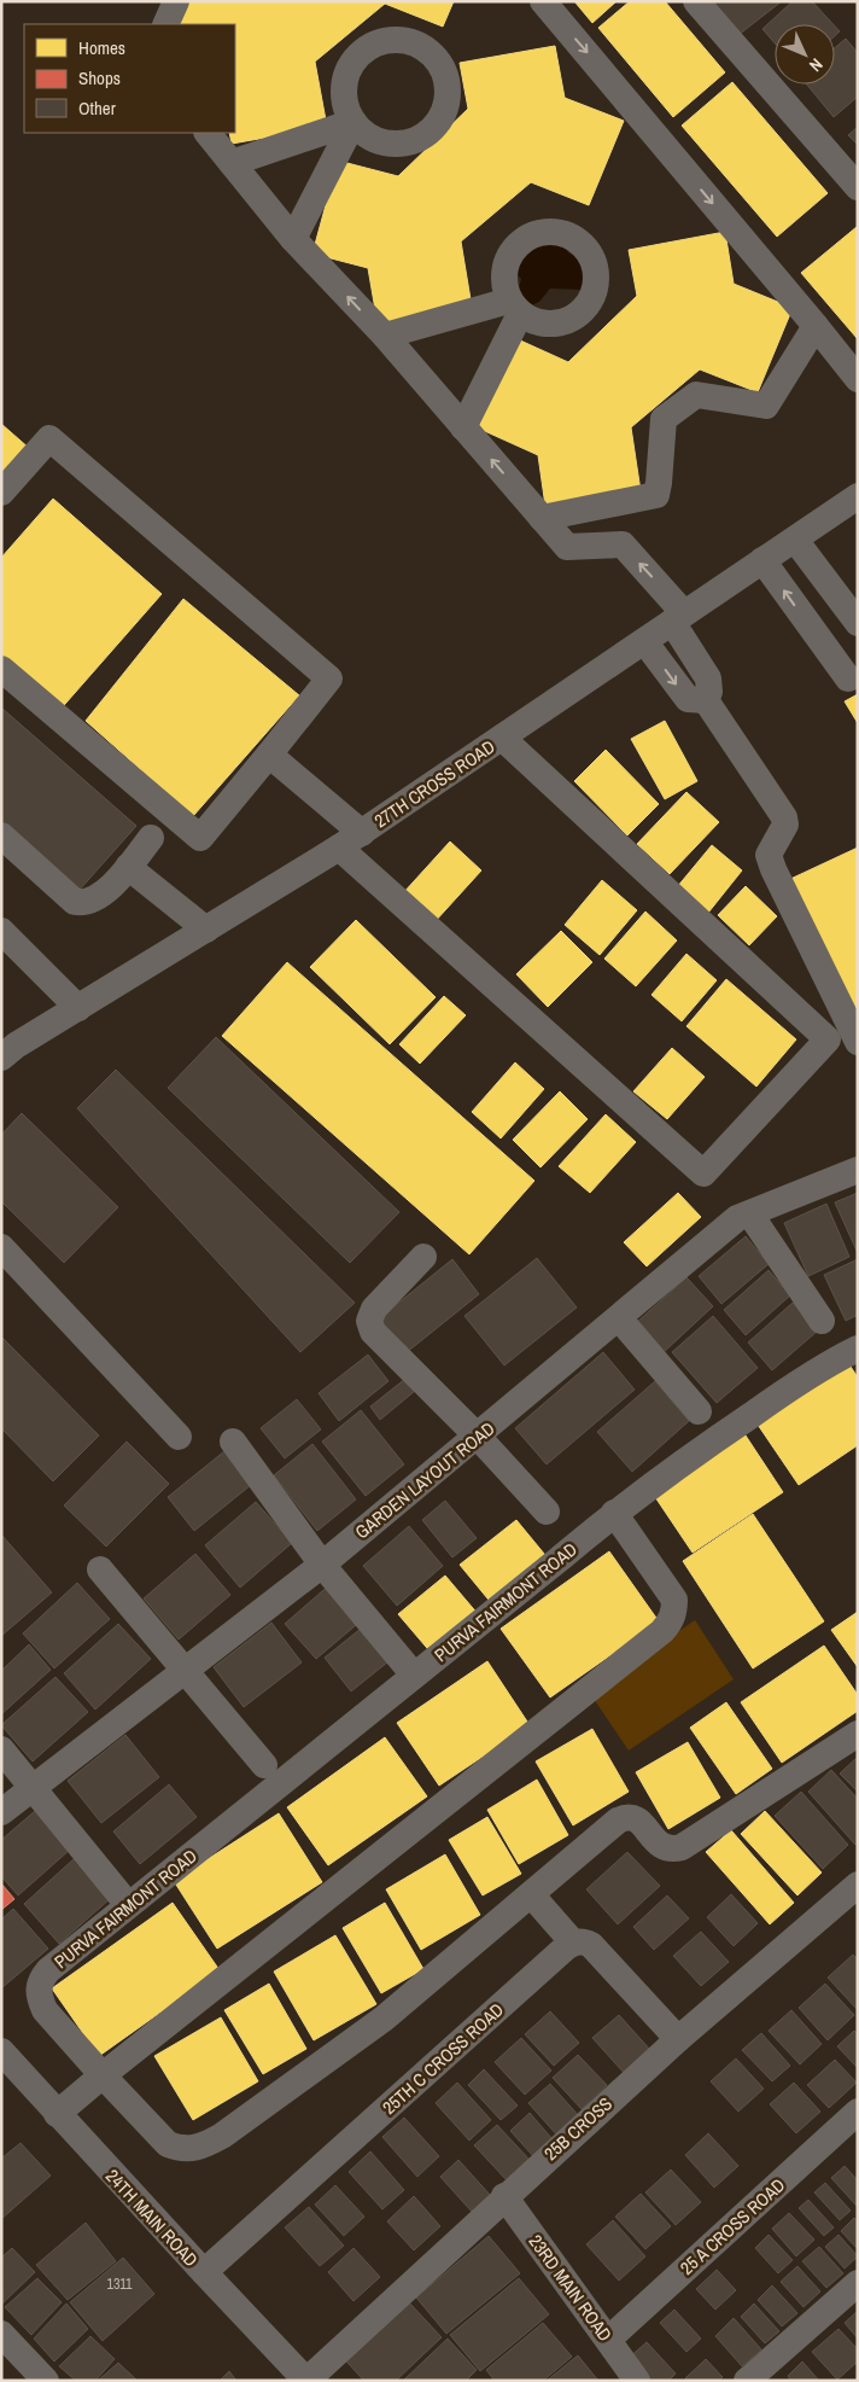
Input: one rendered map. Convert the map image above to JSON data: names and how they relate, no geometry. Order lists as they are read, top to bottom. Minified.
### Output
{"streets":{"street":["27TH CROSS ROAD","GARDEN LAYOUT ROAD","PURVA FAIRMONT ROAD","25TH C CROSS ROAD","25B CROSS","24TH MAIN ROAD","25 A CROSS ROAD","23RD MAIN ROAD"]},"crossings":[["25TH C CROSS ROAD","24TH MAIN ROAD"],["25B CROSS","24TH MAIN ROAD"],["25B CROSS","23RD MAIN ROAD"],["25 A CROSS ROAD","23RD MAIN ROAD"]],"house_numbers":["1311"],"legend":["Homes","Shops","Other"],"north":"bottom right"}
